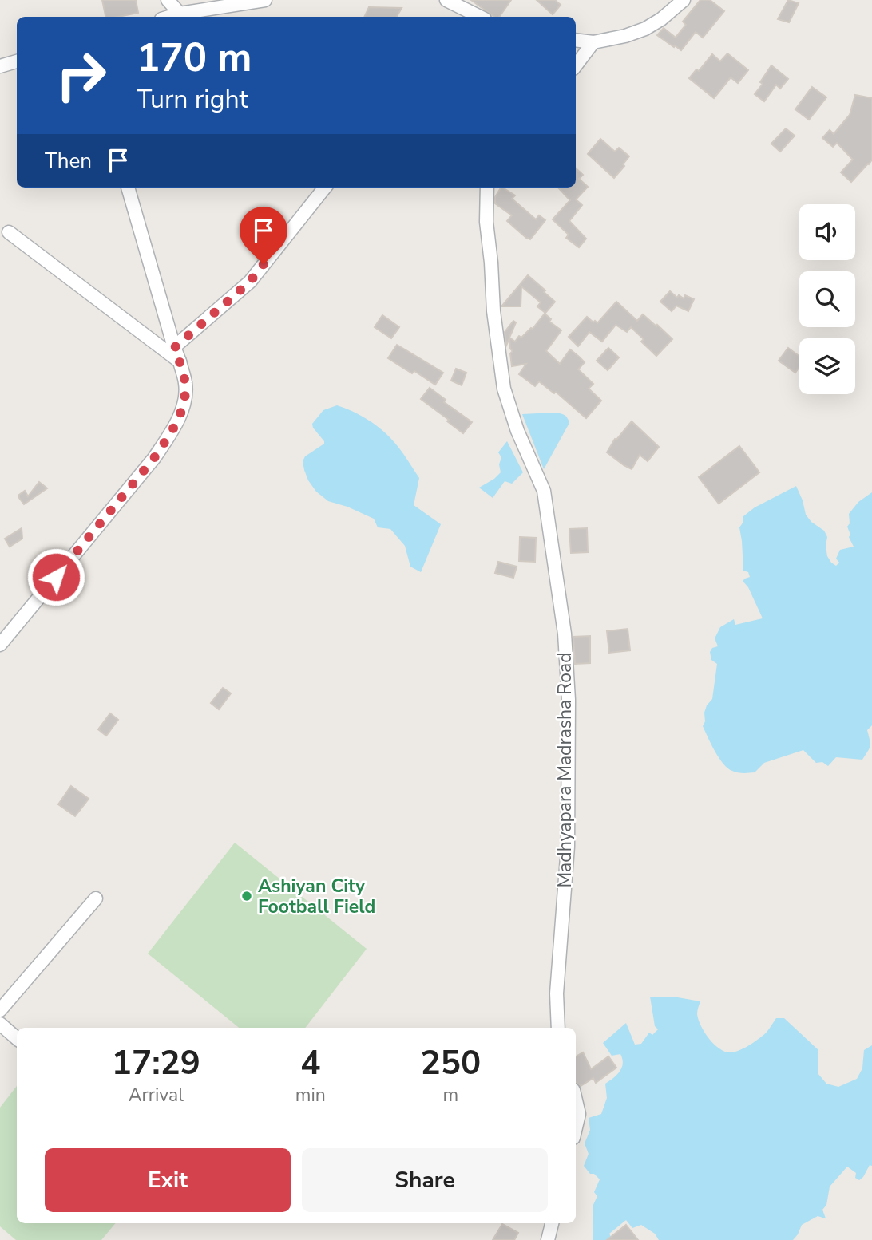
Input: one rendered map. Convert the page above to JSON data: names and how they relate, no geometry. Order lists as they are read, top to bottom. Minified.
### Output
{"streets":{"street":["Madhyapara Madrasha Road"]},"places":["Ashiyan City Football Field"],"page":{"turn":["170 m","Turn right"],"then":"Then","eta":["17:29","Arrival","4","min","250","m"],"buttons":["Exit","Share"]}}
